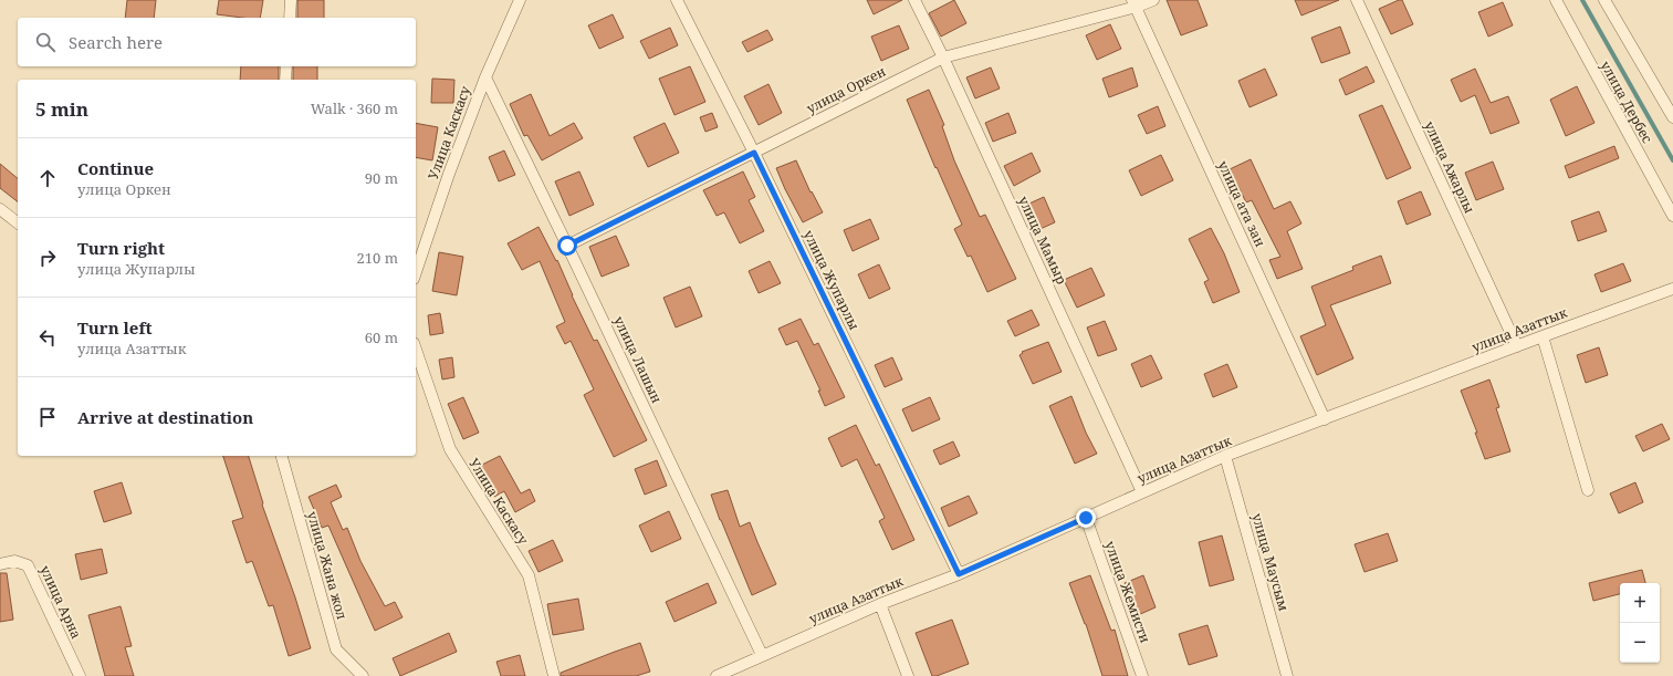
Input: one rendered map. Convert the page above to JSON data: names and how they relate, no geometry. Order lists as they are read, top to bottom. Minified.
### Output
{"streets":{"street":["улица Оркен","улица Дербес","Улица Каскасу","улица Ажарлы","улица ата зан","улица Мамыр","улица Жупарлы","улица Азаттык","улица Лашын","улица Маусым","улица Жана жол","улица Жемисти","улица Арна"]},"crossings":[["улица Оркен","улица ата зан"],["улица Оркен","улица Мамыр"],["улица Оркен","улица Жупарлы"],["улица Оркен","улица Лашын"],["Улица Каскасу","улица Лашын"],["улица Ажарлы","улица Азаттык"],["улица ата зан","улица Азаттык"],["улица Мамыр","улица Азаттык"],["улица Жупарлы","улица Азаттык"],["улица Азаттык","улица Лашын"],["улица Азаттык","улица Маусым"],["улица Азаттык","улица Жемисти"]],"page":{"search":"Search here","heading":["5 min","Walk · 360 m"],"list":[["Continue","улица Оркен","90 m"],["Turn right","улица Жупарлы","210 m"],["Turn left","улица Азаттык","60 m"],"Arrive at destination"],"map_buttons":["+","−"]}}
